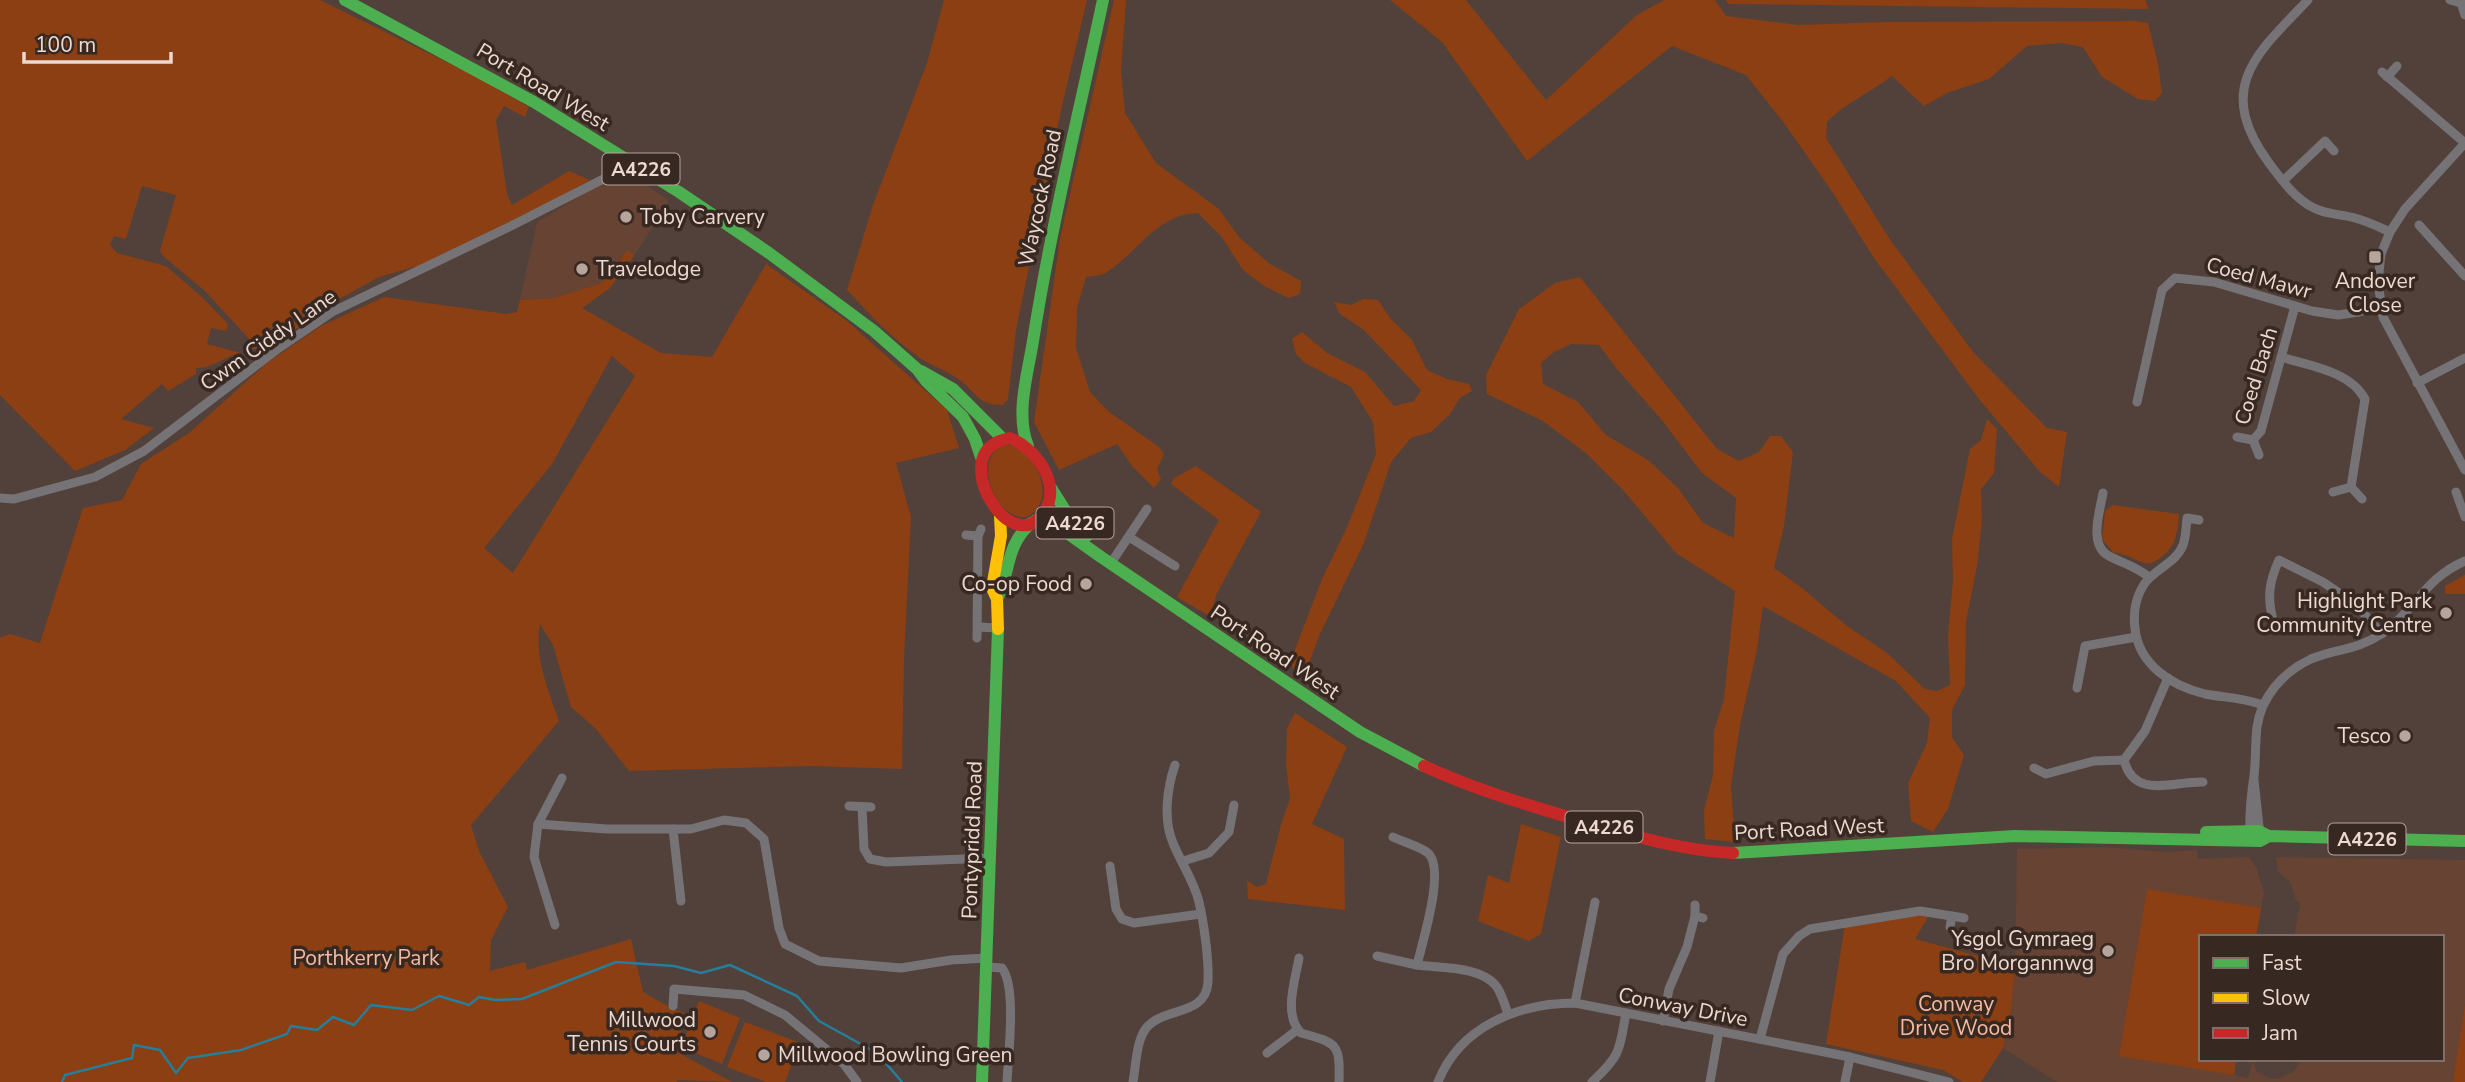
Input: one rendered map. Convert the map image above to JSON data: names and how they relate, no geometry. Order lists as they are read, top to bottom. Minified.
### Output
{"streets":{"main road":["Port Road West","A4226","Waycock Road","Pontypridd Road"],"street":["Coed Mawr","Cwm Ciddy Lane","Coed Bach","Conway Drive"]},"crossings":[["Port Road West","Waycock Road"],["Port Road West","Cwm Ciddy Lane"],["Port Road West","Pontypridd Road"],["Waycock Road","Pontypridd Road"],["Coed Mawr","Coed Bach"]],"parks":["Porthkerry Park","Conway Drive Wood"],"places":{"other":["Toby Carvery","Travelodge","Co-op Food","Highlight Park Community Centre","Tesco","Ysgol Gymraeg Bro Morgannwg","Millwood Tennis Courts","Millwood Bowling Green"],"transit":["Andover Close"]},"legend":["Fast","Slow","Jam"],"scale_bar":"100 m"}
